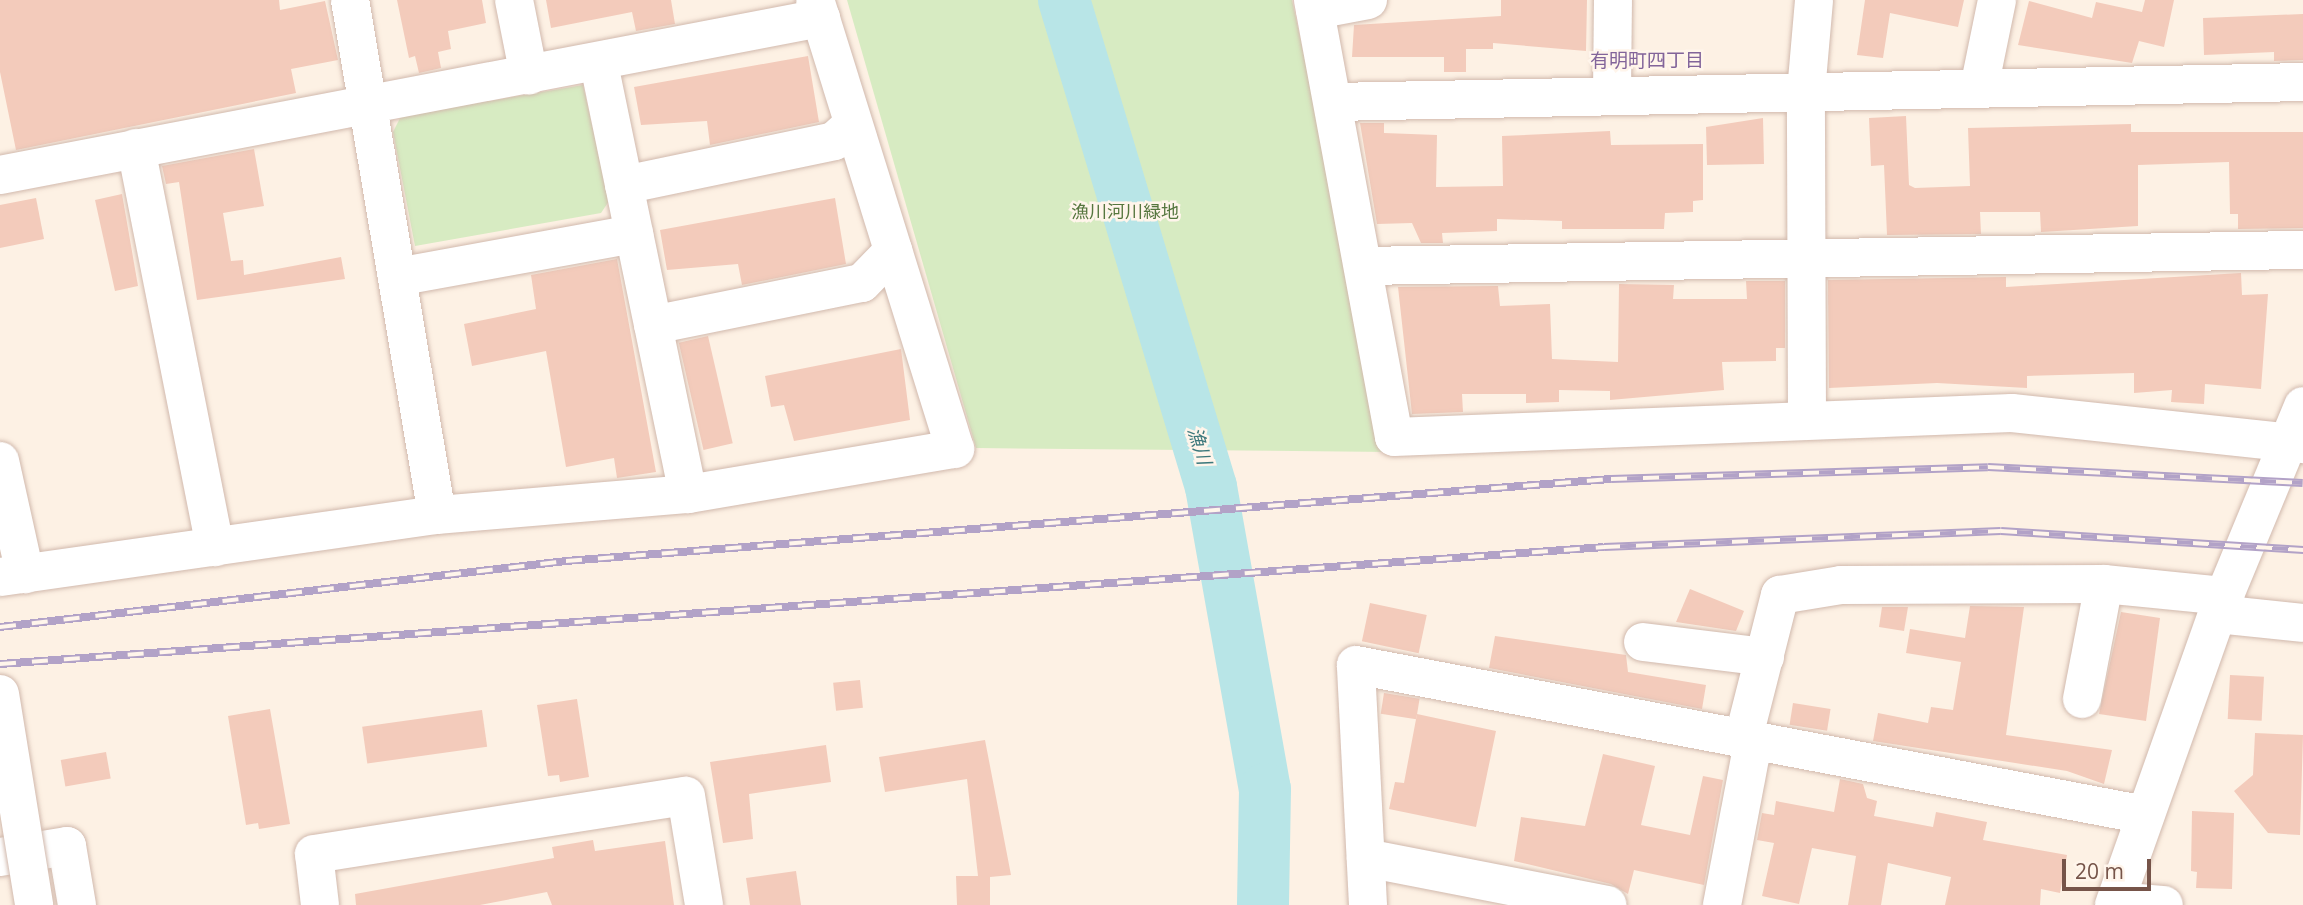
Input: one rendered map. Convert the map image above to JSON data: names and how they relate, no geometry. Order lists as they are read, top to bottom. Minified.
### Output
{"districts":["有明町四丁目"],"water":["漁川"],"parks":["漁川河川緑地"],"scale_bar":"20 m"}
